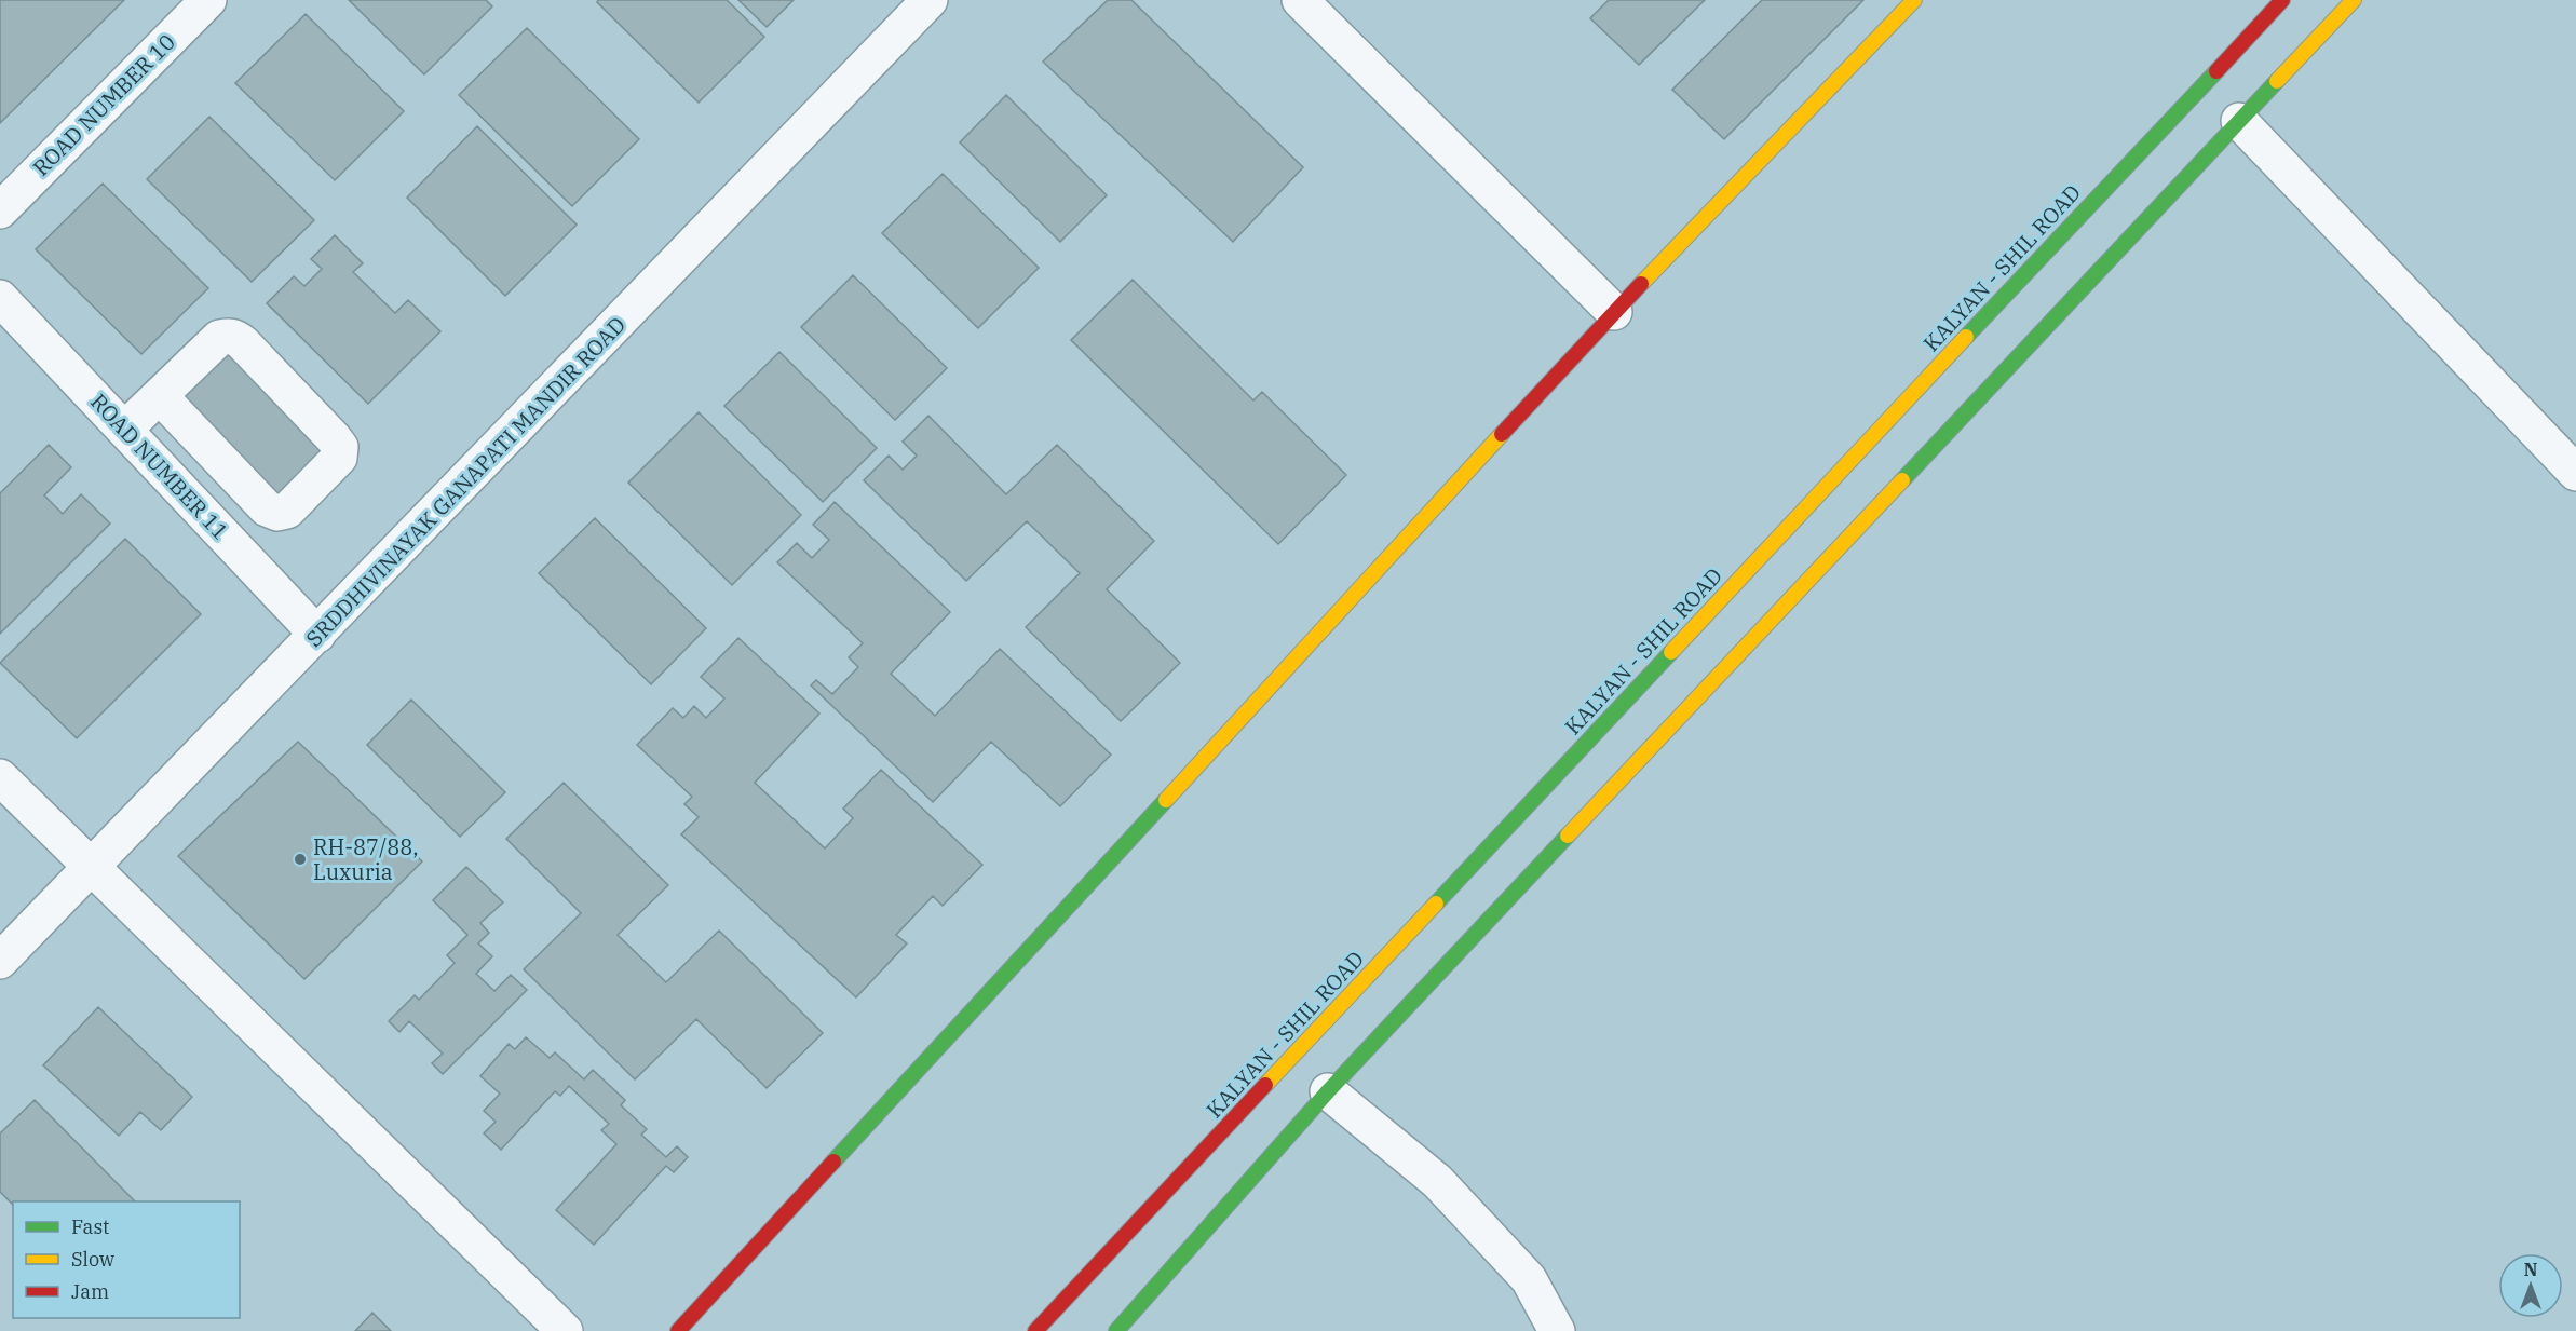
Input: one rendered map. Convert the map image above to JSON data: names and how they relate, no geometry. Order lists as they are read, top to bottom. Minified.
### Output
{"streets":{"main road":["KALYAN - SHIL ROAD"],"street":["ROAD NUMBER 10","ROAD NUMBER 11","SRDDHIVINAYAK GANAPATI MANDIR ROAD"]},"crossings":[["ROAD NUMBER 11","SRDDHIVINAYAK GANAPATI MANDIR ROAD"]],"places":["RH-87/88, Luxuria"],"legend":["Fast","Slow","Jam"],"north":"top"}
